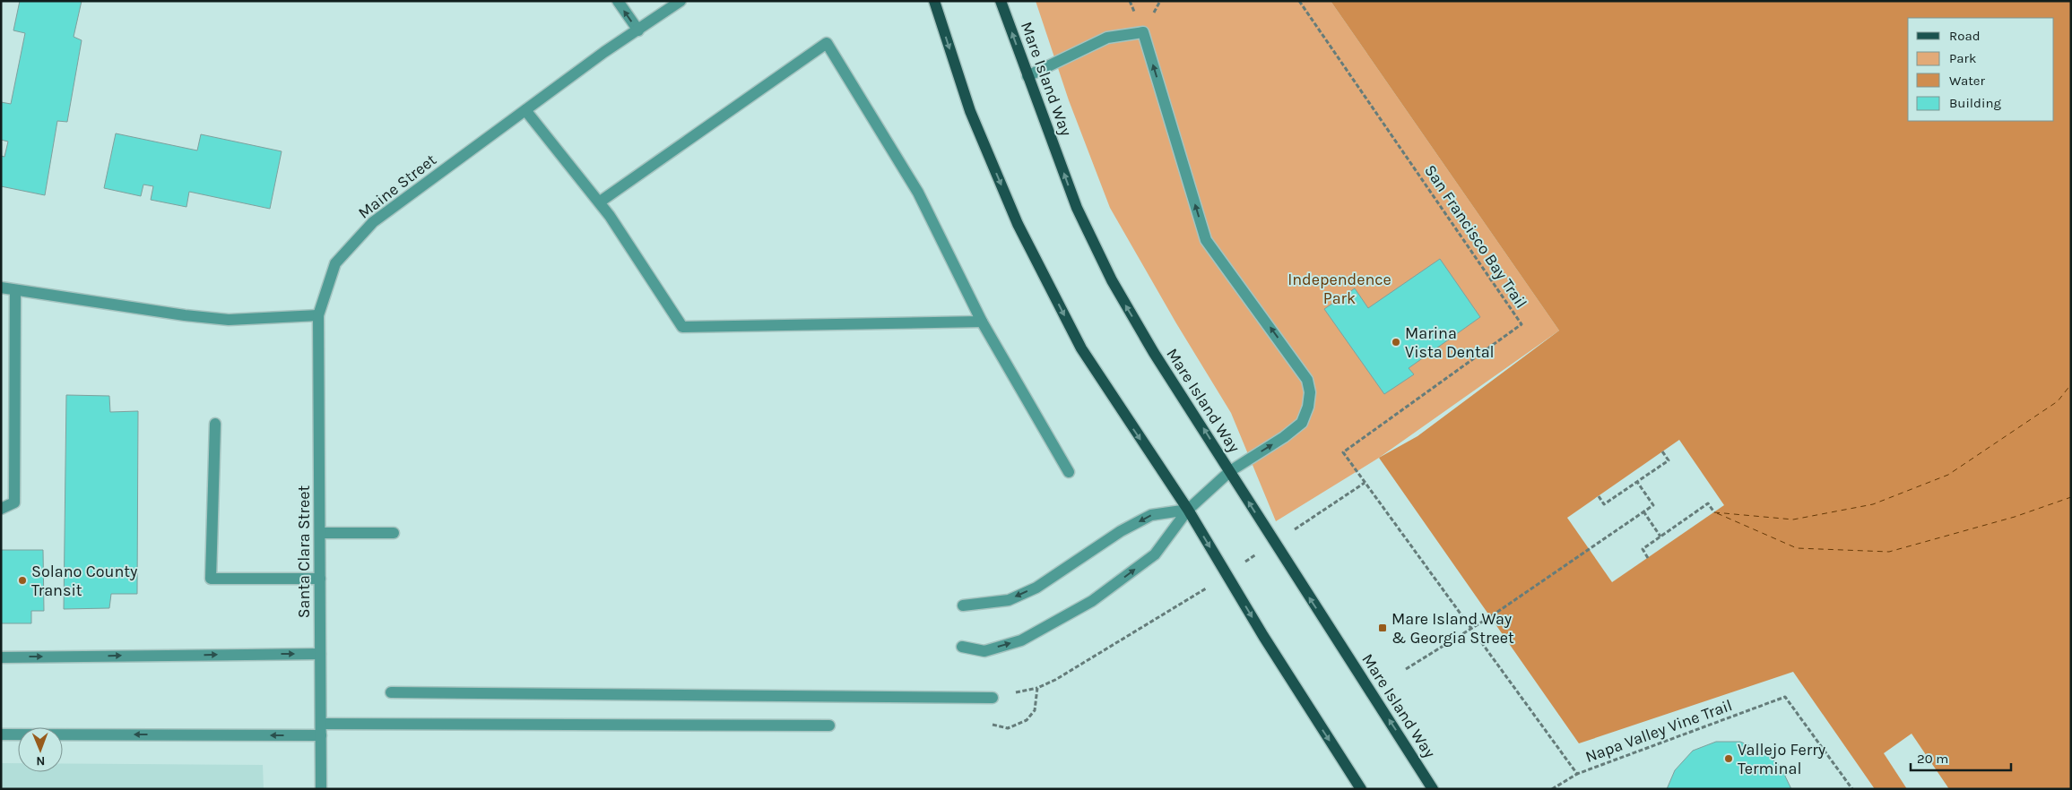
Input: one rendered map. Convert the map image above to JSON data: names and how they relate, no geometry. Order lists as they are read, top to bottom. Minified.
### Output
{"streets":{"main road":["Mare Island Way"],"street":["Maine Street","Santa Clara Street"],"path":["San Francisco Bay Trail","Napa Valley Vine Trail"]},"crossings":[["Maine Street","Santa Clara Street"],["San Francisco Bay Trail","Napa Valley Vine Trail"]],"parks":["Independence Park"],"places":{"other":["Marina Vista Dental","Solano County Transit","Vallejo Ferry Terminal"],"transit":["Mare Island Way & Georgia Street"]},"legend":["Road","Park","Water","Building"],"scale_bar":"20 m","north":"bottom"}
